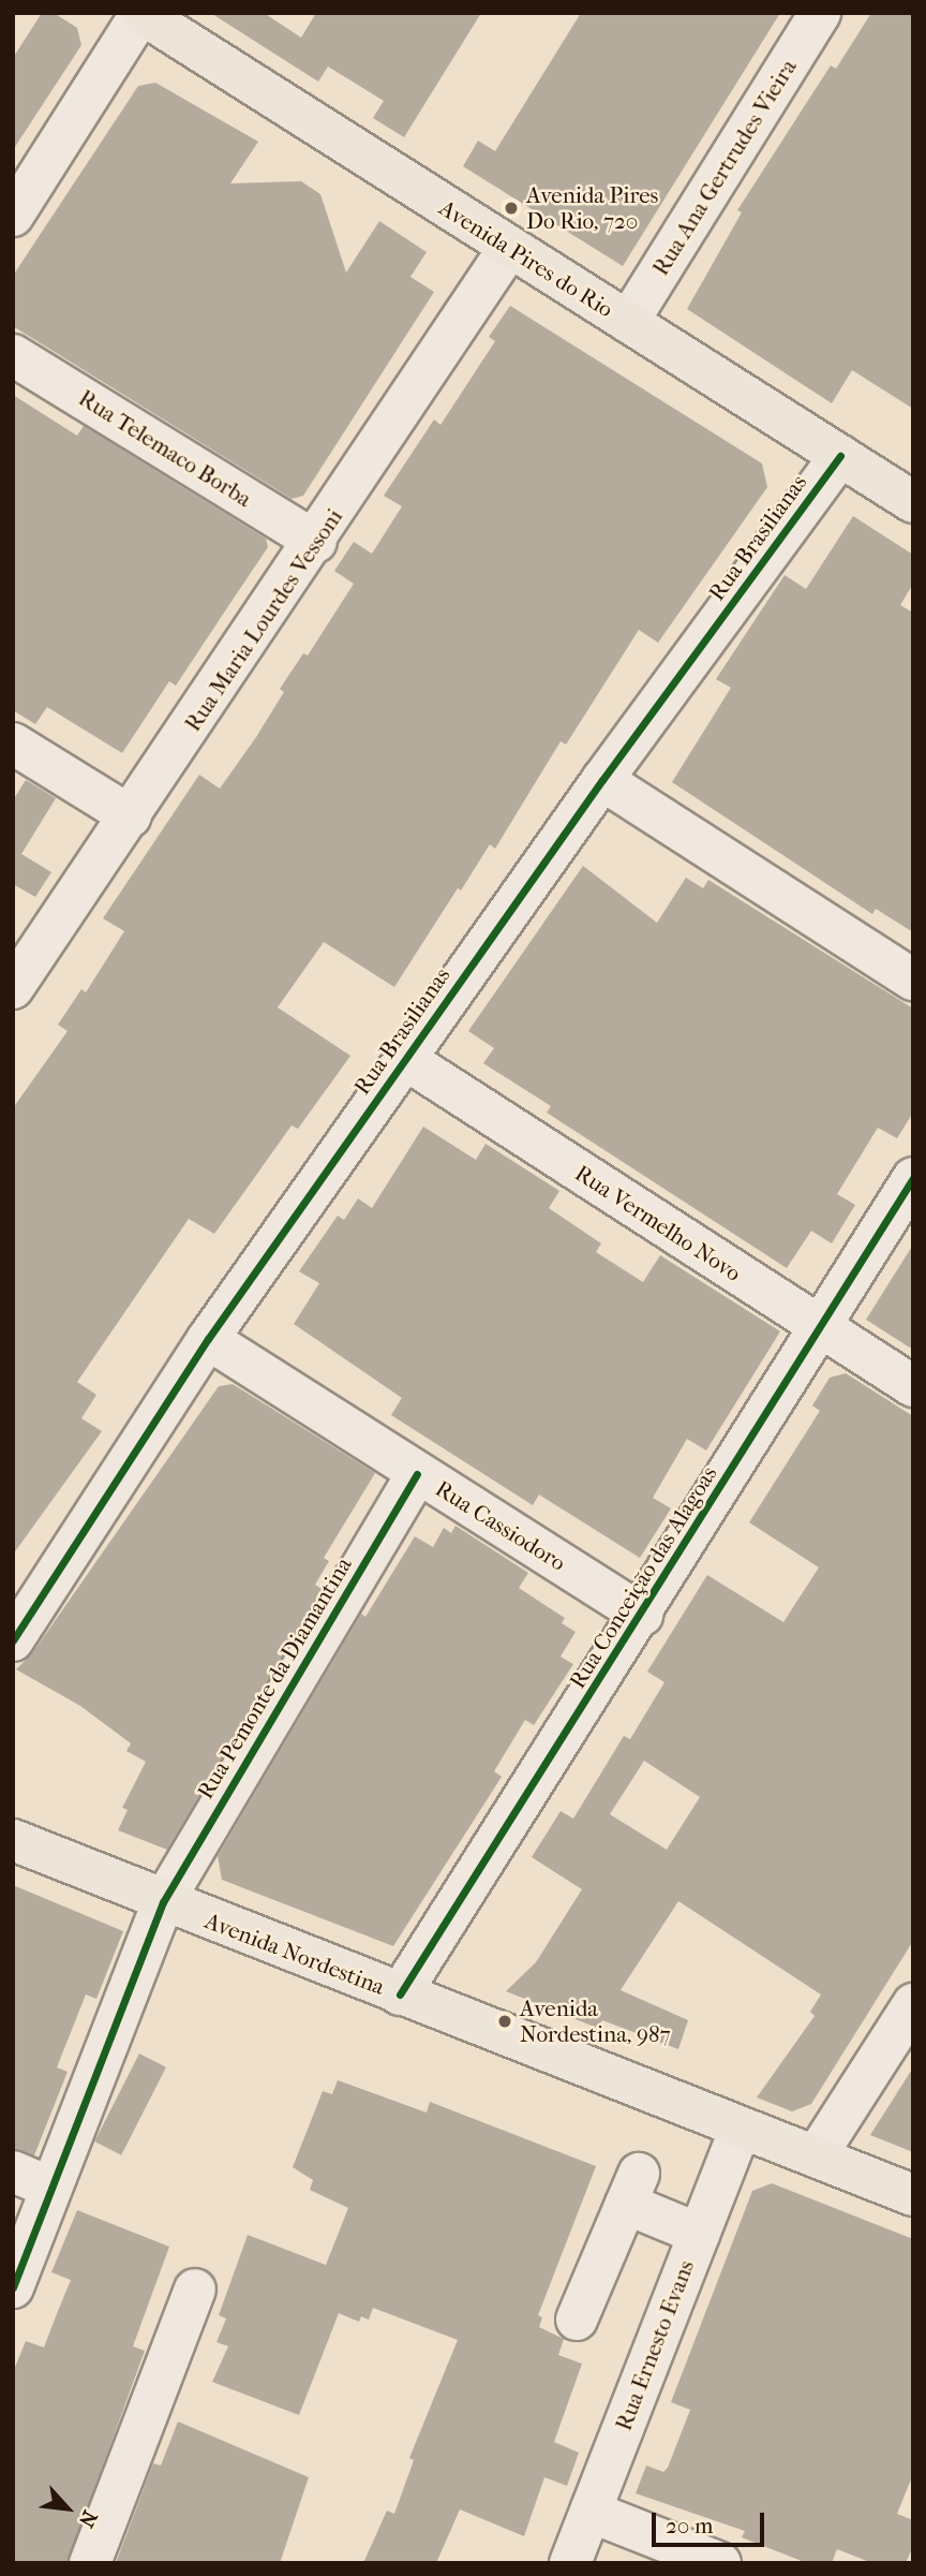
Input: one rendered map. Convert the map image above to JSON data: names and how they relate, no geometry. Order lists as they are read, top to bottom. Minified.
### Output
{"streets":{"main road":["Avenida Pires do Rio","Avenida Nordestina"],"street":["Rua Ana Gertrudes Vieira","Rua Telemaco Borba","Rua Brasilianas","Rua Maria Lourdes Vessoni","Rua Vermelho Novo","Rua Cassiodoro","Rua Conceição das Alagoas","Rua Pemonte da Diamantina","Rua Ernesto Evans"]},"crossings":[["Rua Ana Gertrudes Vieira","Avenida Pires do Rio"],["Avenida Pires do Rio","Rua Brasilianas"],["Avenida Pires do Rio","Rua Maria Lourdes Vessoni"],["Rua Telemaco Borba","Rua Maria Lourdes Vessoni"],["Rua Brasilianas","Rua Vermelho Novo"],["Rua Brasilianas","Rua Cassiodoro"],["Rua Vermelho Novo","Rua Conceição das Alagoas"],["Rua Cassiodoro","Rua Conceição das Alagoas"],["Rua Cassiodoro","Rua Pemonte da Diamantina"],["Rua Conceição das Alagoas","Avenida Nordestina"],["Rua Pemonte da Diamantina","Avenida Nordestina"],["Avenida Nordestina","Rua Ernesto Evans"]],"places":["Avenida Pires Do Rio, 720","Avenida Nordestina, 987"],"scale_bar":"20 m","north":"bottom right"}
